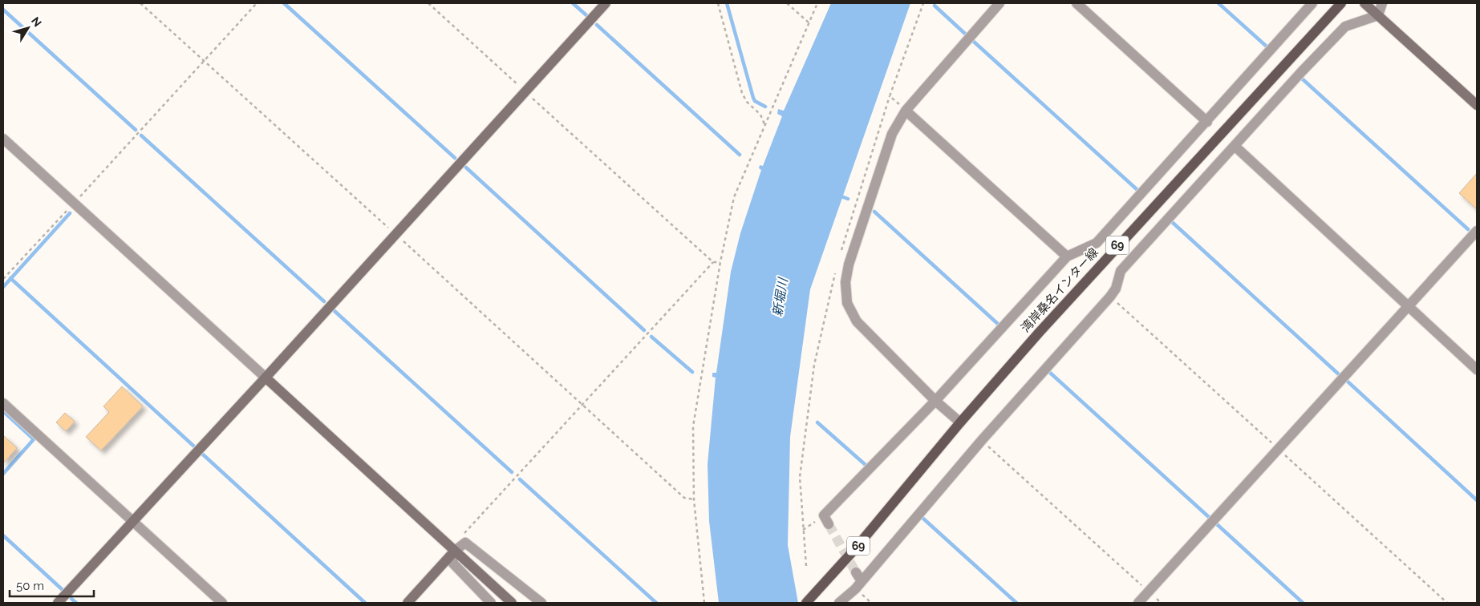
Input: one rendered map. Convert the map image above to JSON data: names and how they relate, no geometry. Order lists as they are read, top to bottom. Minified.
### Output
{"streets":{"main road":["69","湾岸桑名インター線"]},"water":["新堀川"],"scale_bar":"50 m","north":"top right"}
